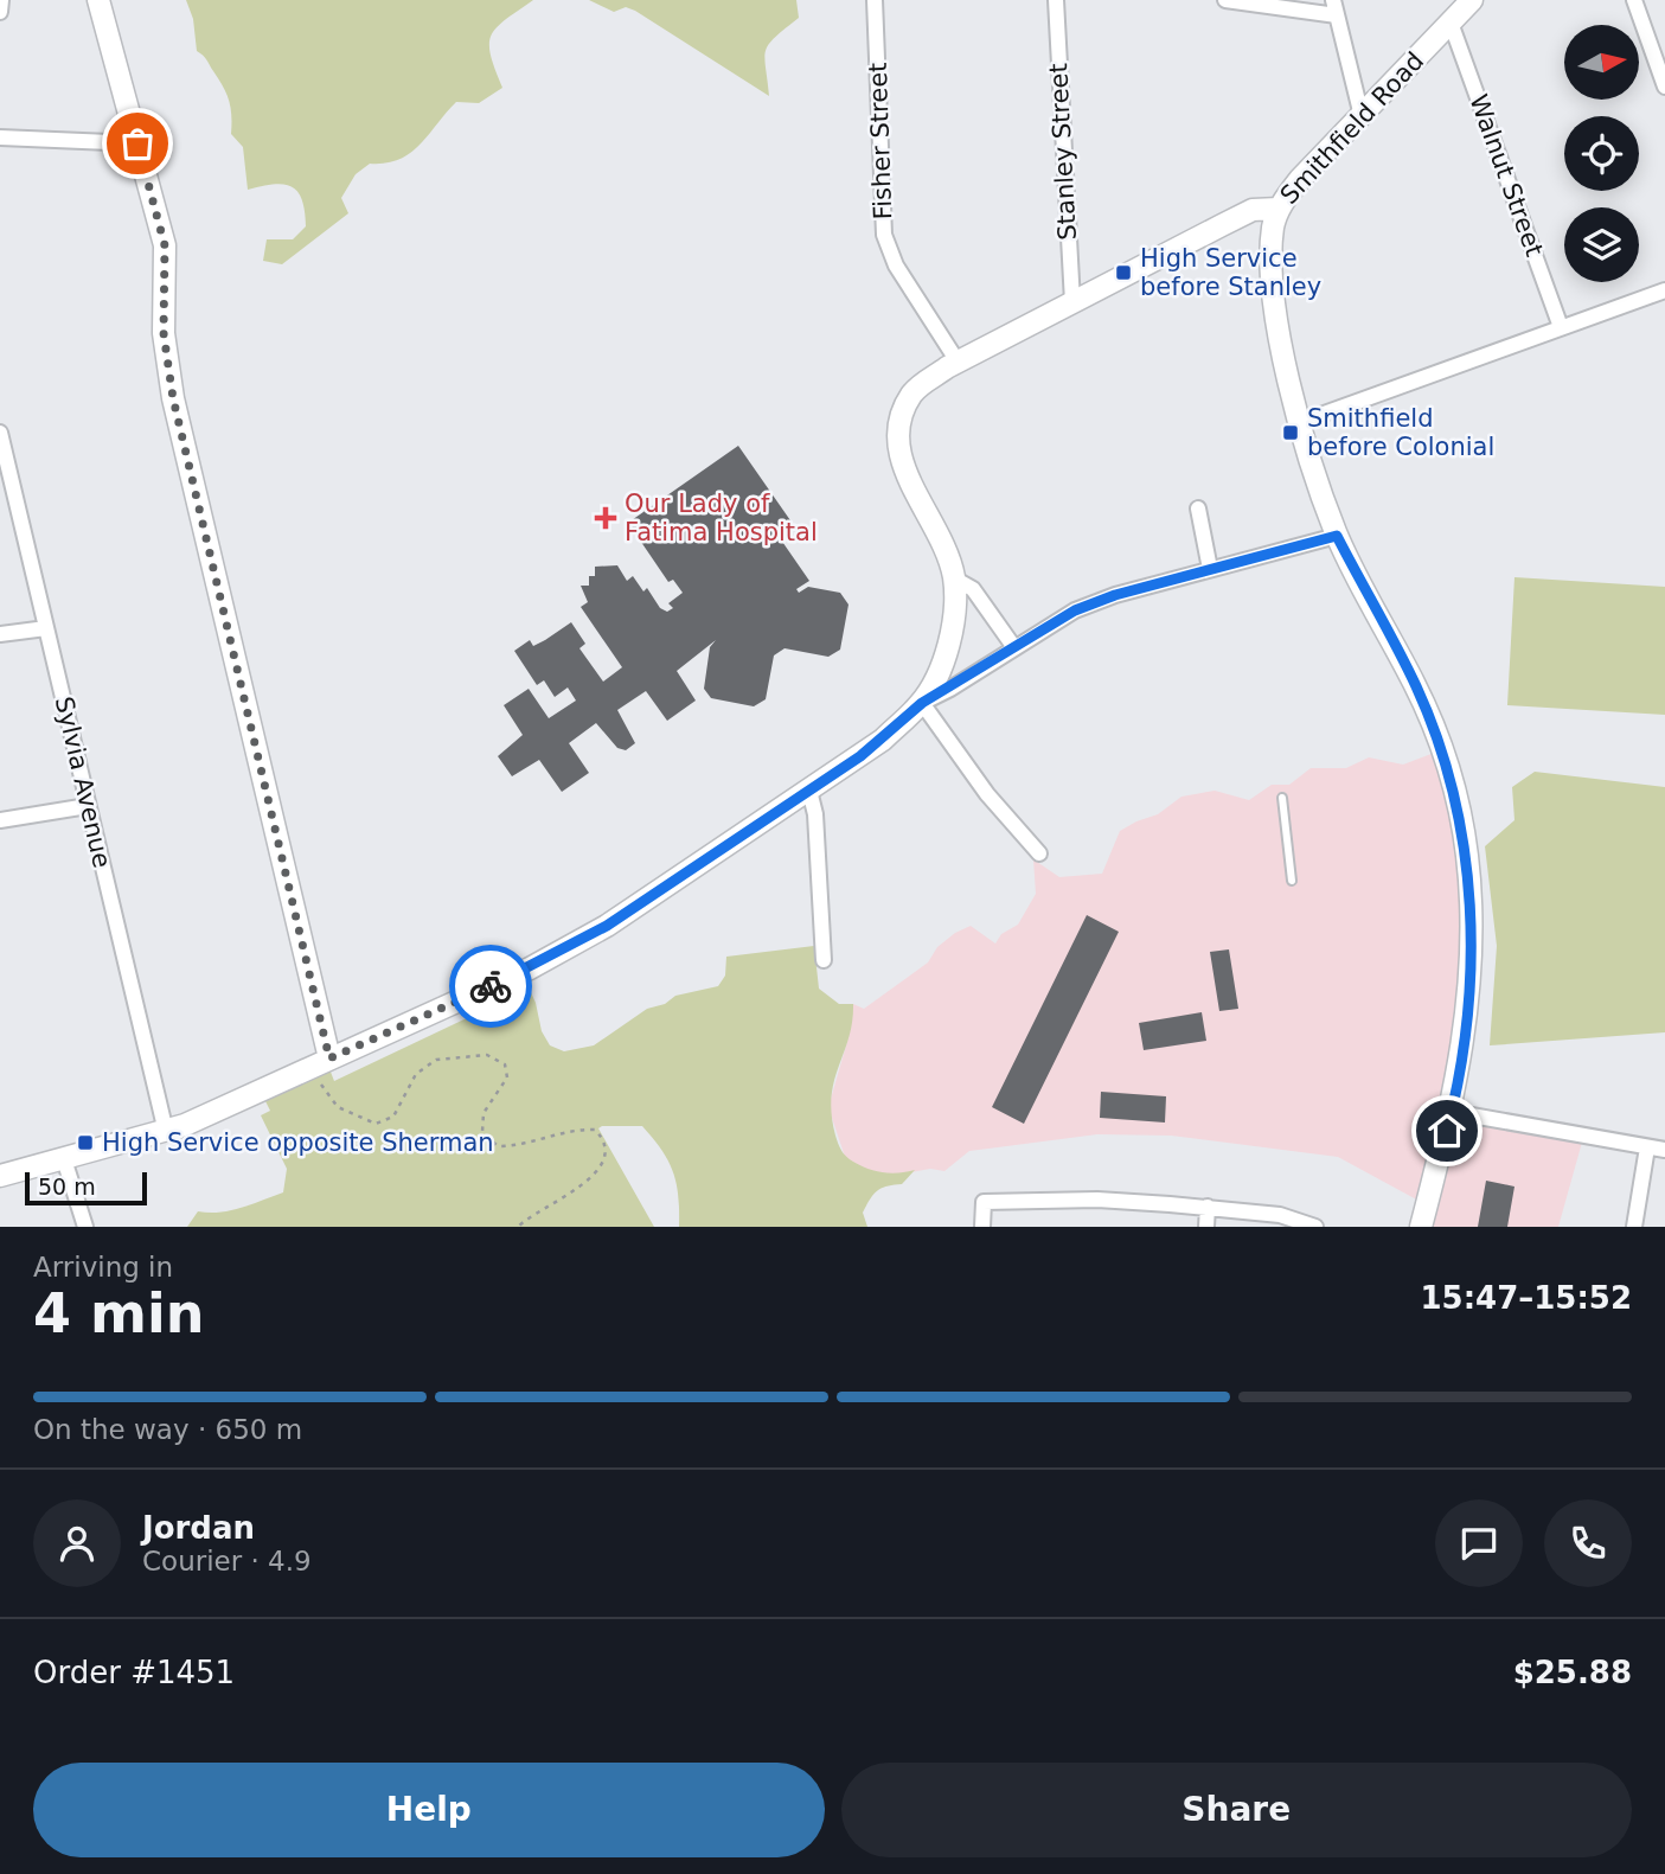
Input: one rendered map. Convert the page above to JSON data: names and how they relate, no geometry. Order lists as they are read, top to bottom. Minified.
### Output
{"streets":{"main road":["Smithfield Road"],"street":["Fisher Street","Stanley Street","Walnut Street","Sylvia Avenue"]},"crossings":[["Smithfield Road","Walnut Street"]],"places":{"transit":["High Service before Stanley","Smithfield before Colonial","High Service opposite Sherman"],"health":["Our Lady of Fatima Hospital"]},"scale_bar":"50 m","north":"right","page":{"scale":"50 m","heading":["4 min","Arriving in","15:47–15:52"],"panel":["Jordan","Courier · 4.9","Order #1451","$25.88"],"bar":"On the way · 650 m","buttons":["Help","Share"]}}
